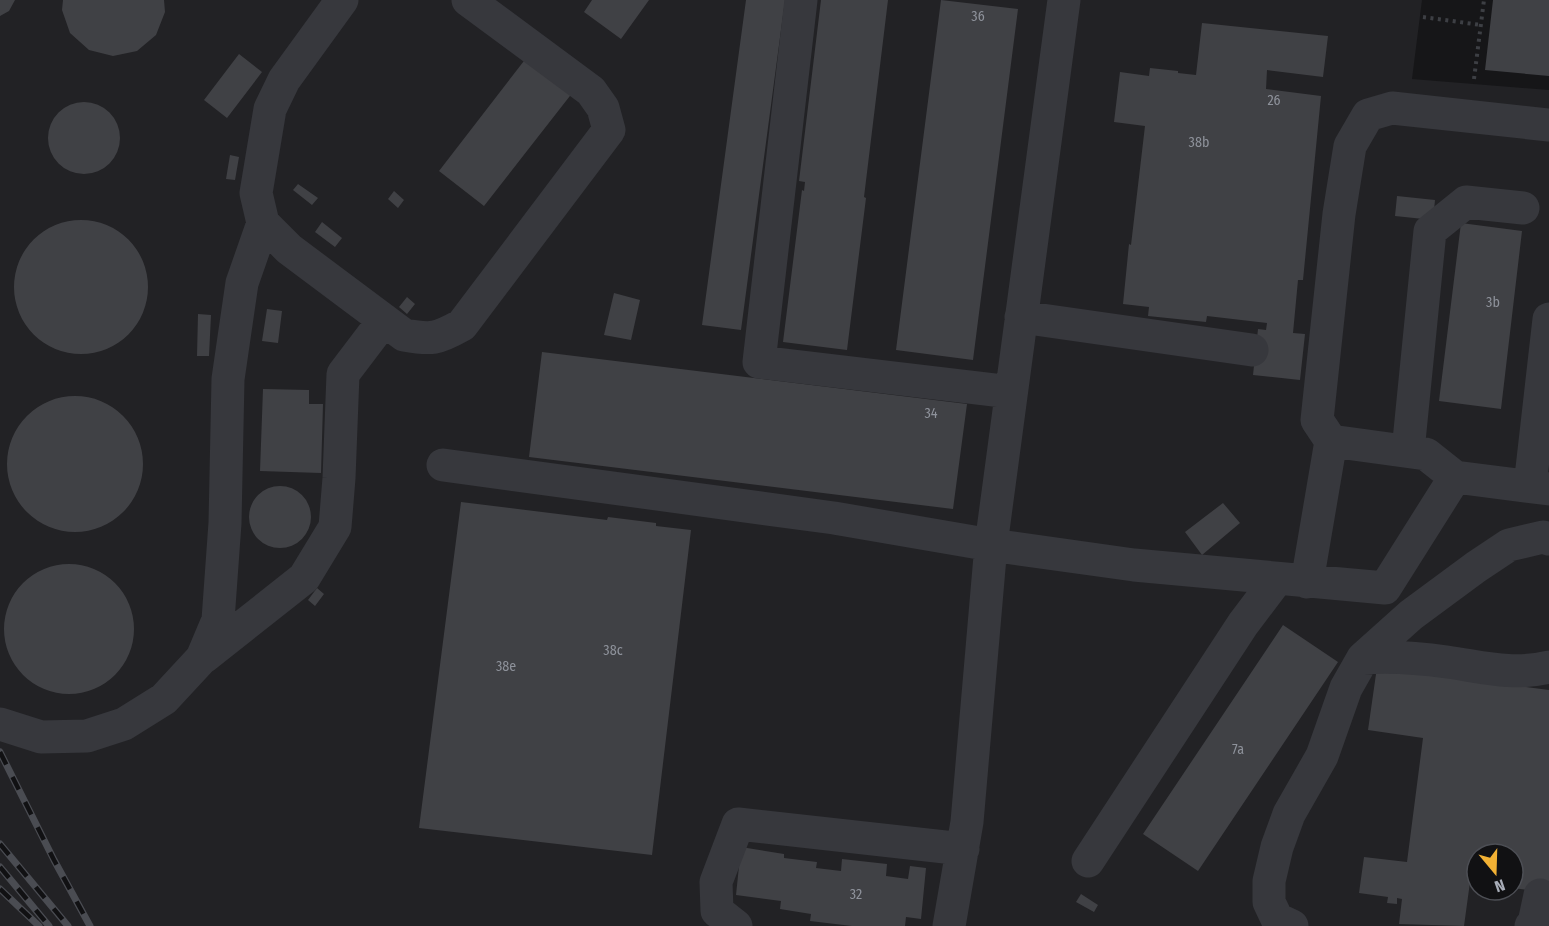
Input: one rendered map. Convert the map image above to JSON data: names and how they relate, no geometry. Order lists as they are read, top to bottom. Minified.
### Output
{"house_numbers":["36","26","38b","3b","34","38c","38e","7a","32"],"north":"bottom"}
